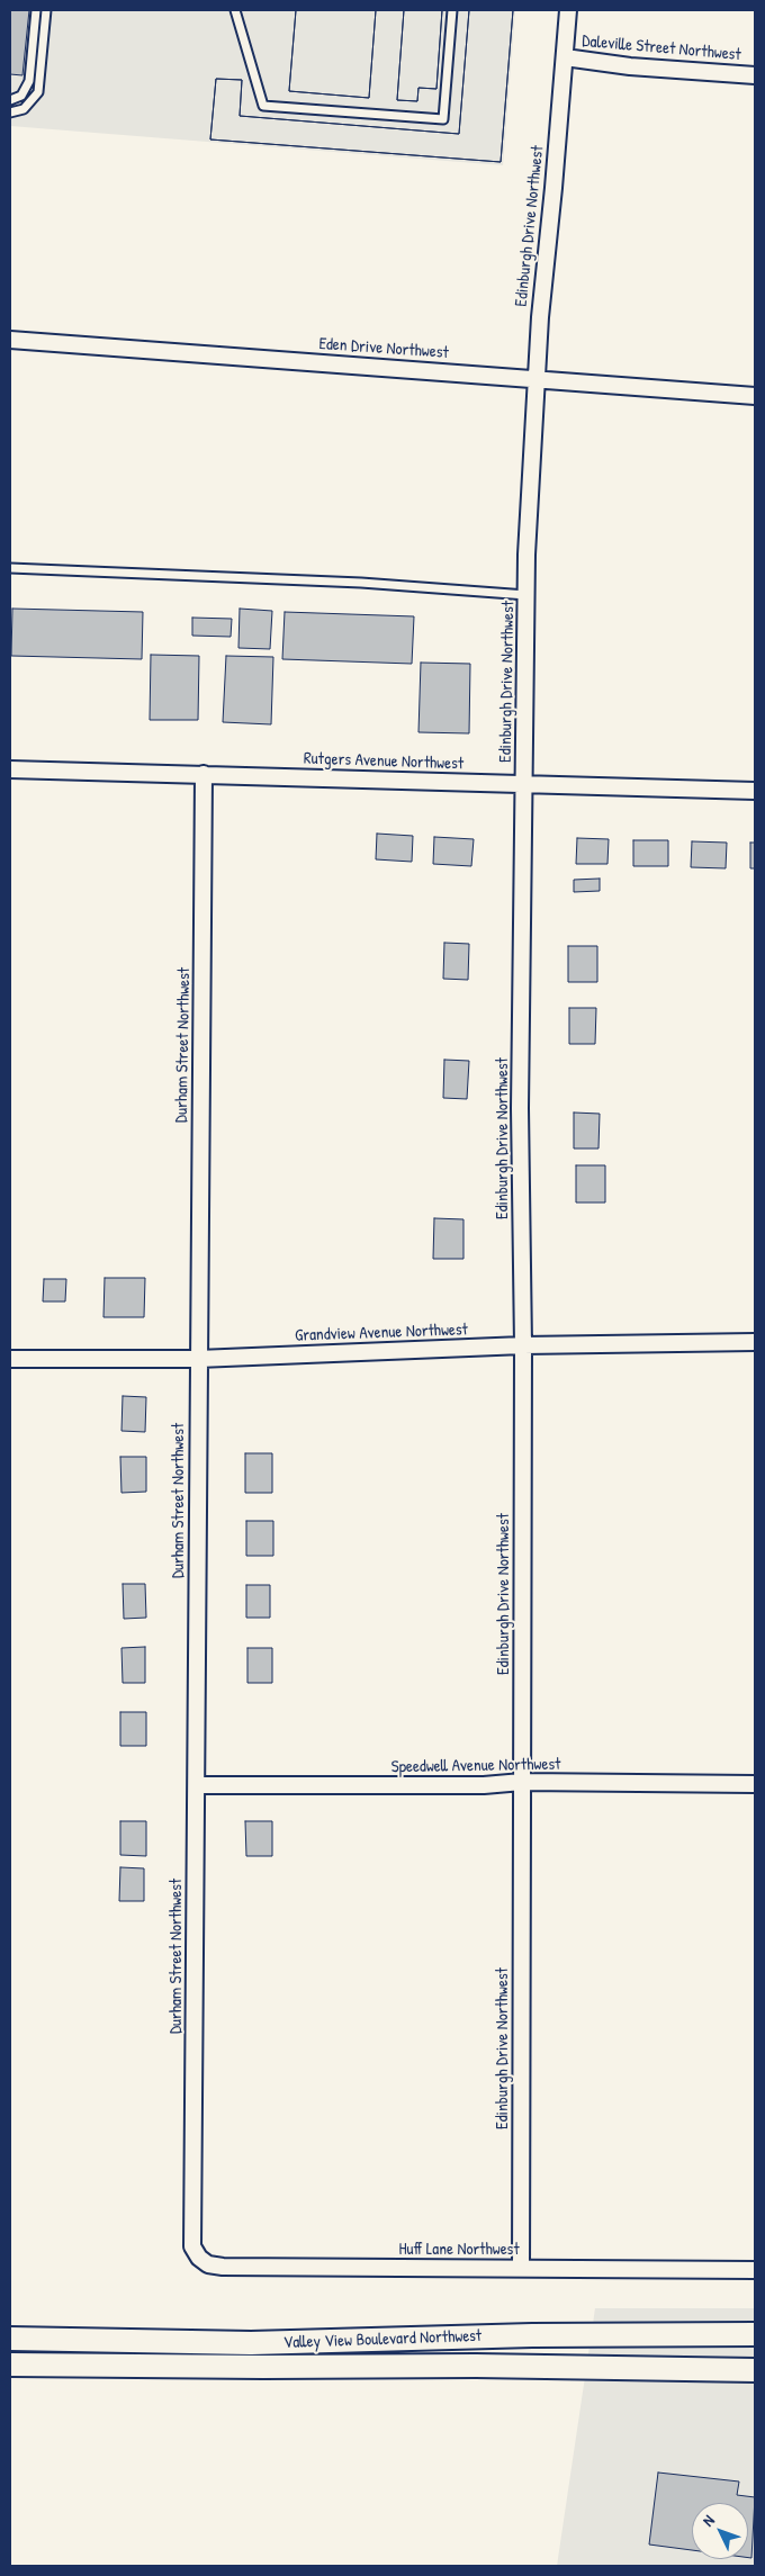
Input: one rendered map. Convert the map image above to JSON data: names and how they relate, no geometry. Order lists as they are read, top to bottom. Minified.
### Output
{"streets":{"main road":["Valley View Boulevard Northwest"],"street":["Daleville Street Northwest","Edinburgh Drive Northwest","Eden Drive Northwest","Rutgers Avenue Northwest","Durham Street Northwest","Grandview Avenue Northwest","Speedwell Avenue Northwest","Huff Lane Northwest"]},"crossings":[["Daleville Street Northwest","Edinburgh Drive Northwest"],["Edinburgh Drive Northwest","Eden Drive Northwest"],["Edinburgh Drive Northwest","Rutgers Avenue Northwest"],["Edinburgh Drive Northwest","Grandview Avenue Northwest"],["Edinburgh Drive Northwest","Speedwell Avenue Northwest"],["Edinburgh Drive Northwest","Huff Lane Northwest"],["Rutgers Avenue Northwest","Durham Street Northwest"],["Durham Street Northwest","Grandview Avenue Northwest"],["Durham Street Northwest","Speedwell Avenue Northwest"],["Durham Street Northwest","Huff Lane Northwest"]],"north":"top left"}
